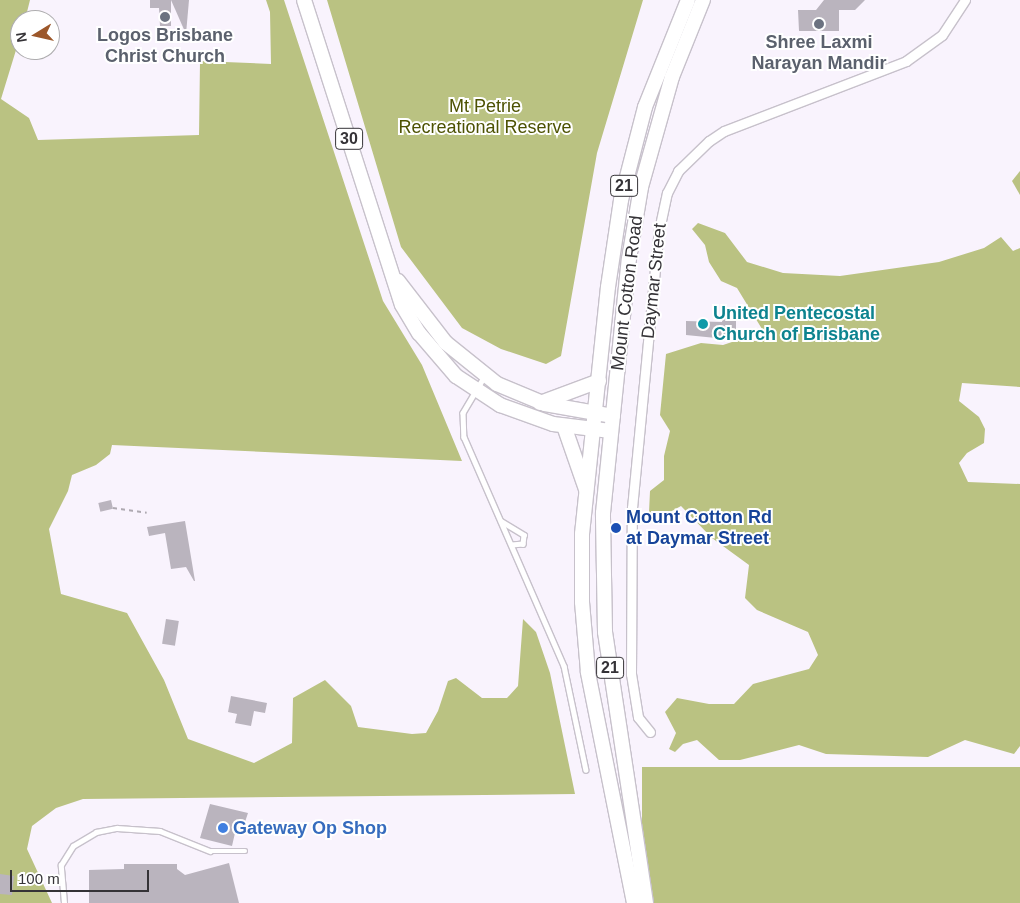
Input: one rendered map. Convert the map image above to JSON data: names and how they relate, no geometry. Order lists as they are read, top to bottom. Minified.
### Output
{"streets":{"main road":["30","21","Mount Cotton Road"],"street":["Daymar Street"]},"crossings":[["30","21"],["30","Mount Cotton Road"],["21","Mount Cotton Road"]],"parks":["Mt Petrie Recreational Reserve"],"places":["Logos Brisbane Christ Church","Shree Laxmi Narayan Mandir","United Pentecostal Church of Brisbane","Mount Cotton Rd at Daymar Street","Gateway Op Shop"],"scale_bar":"100 m","north":"left"}
